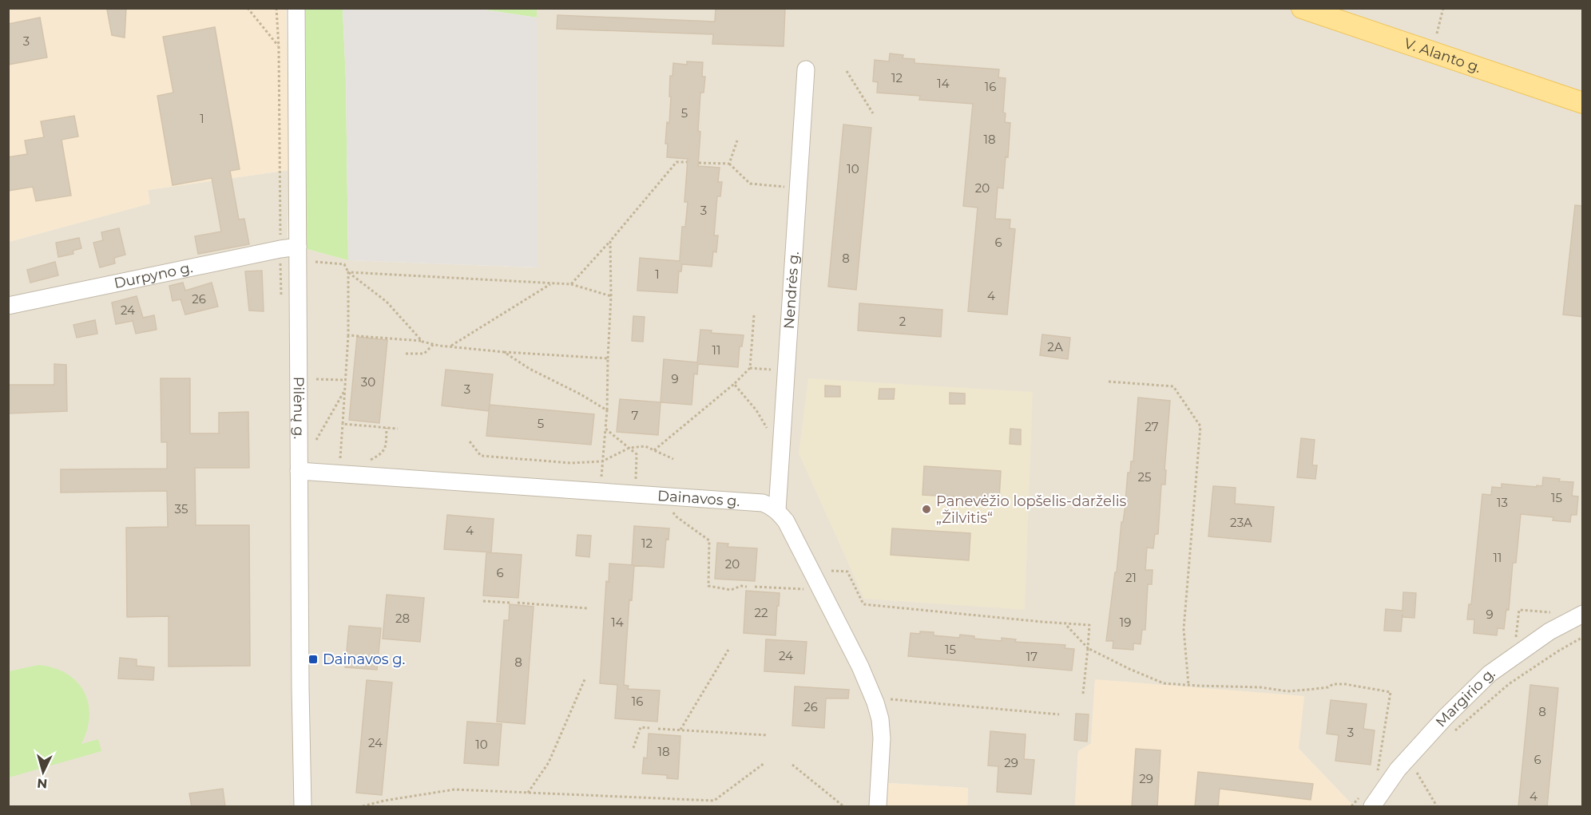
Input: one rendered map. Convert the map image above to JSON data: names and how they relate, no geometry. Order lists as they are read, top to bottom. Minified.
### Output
{"streets":{"main road":["V. Alanto g."],"street":["Durpyno g.","Nendrės g.","Pilėnų g.","Dainavos g.","Margirio g."]},"crossings":[["Durpyno g.","Pilėnų g."],["Nendrės g.","Dainavos g."],["Pilėnų g.","Dainavos g."]],"places":{"other":["Panevėžio lopšelis-darželis „Žilvitis“"],"transit":["Dainavos g."]},"house_numbers":["3","12","14","16","5","1","18","10","20","3","6","8","1","4","26","24","2","2A","11","9","30","3","7","5","27","25","15","13","35","23A","4","12","11","20","6","21","22","9","28","14","19","15","24","17","8","16","26","8","3","24","10","18","6","29","29","4"],"north":"bottom"}
